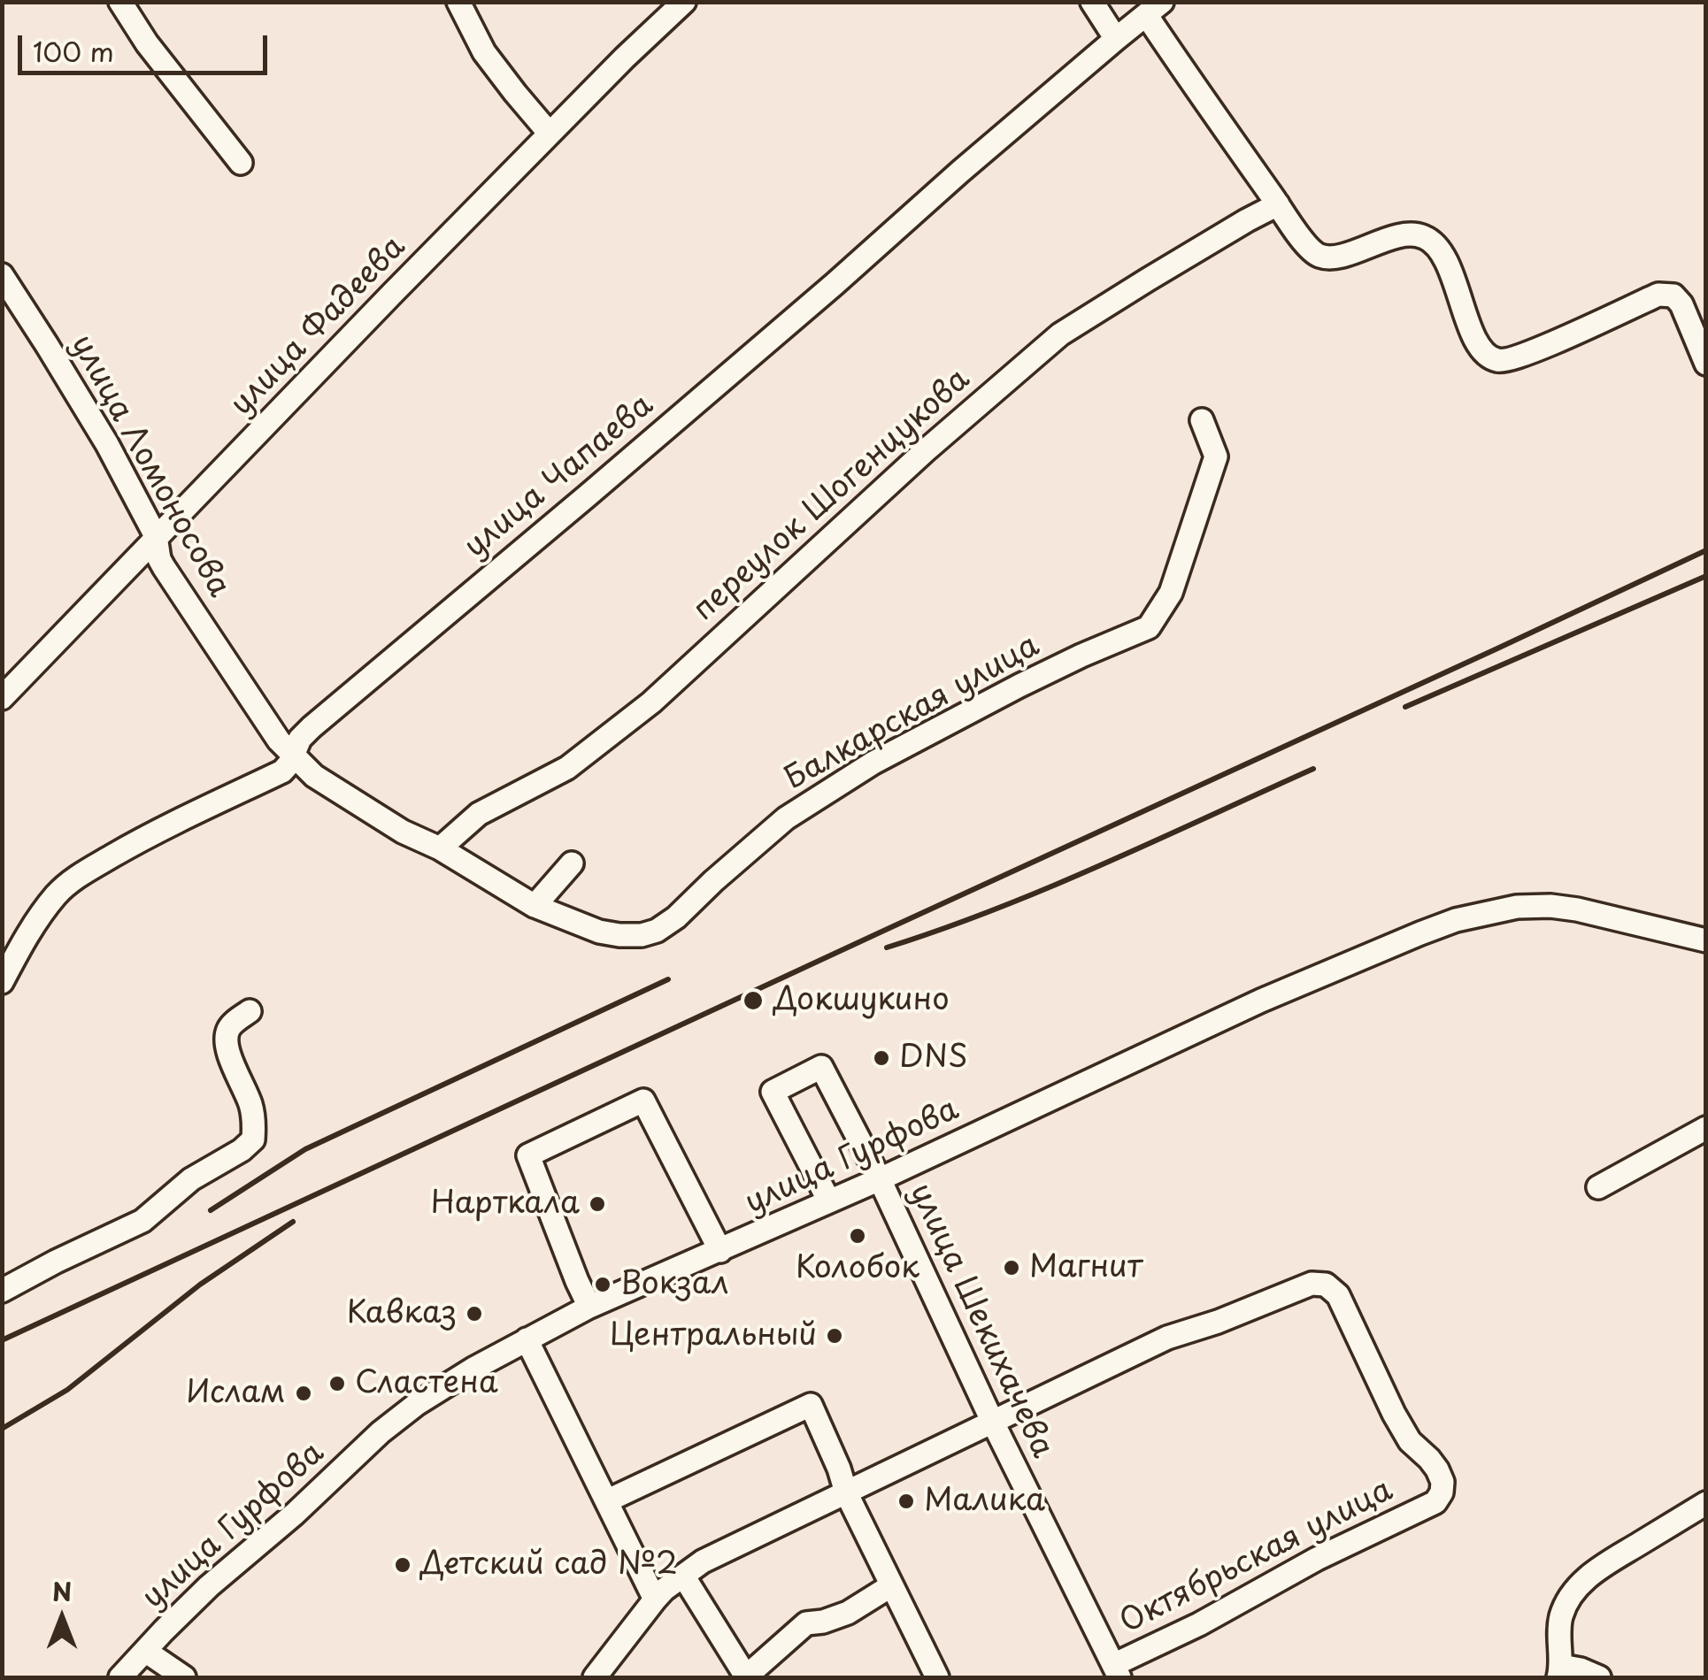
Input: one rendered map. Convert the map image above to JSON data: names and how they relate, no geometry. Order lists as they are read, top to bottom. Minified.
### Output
{"streets":{"street":["улица Фадеева","улица Ломоносова","улица Чапаева","переулок Шогенцукова","Балкарская улица","улица Гурфова","улица Шекихачева","Октябрьская улица"]},"crossings":[["улица Фадеева","улица Ломоносова"],["улица Ломоносова","улица Чапаева"],["улица Ломоносова","переулок Шогенцукова"],["улица Ломоносова","Балкарская улица"],["улица Гурфова","улица Шекихачева"],["улица Шекихачева","Октябрьская улица"]],"places":["Докшукино","DNS","Нарткала","Колобок","Магнит","Вокзал","Кавказ","Центральный","Сластена","Ислам","Малика","Детский сад №2"],"scale_bar":"100 m","north":"top"}
